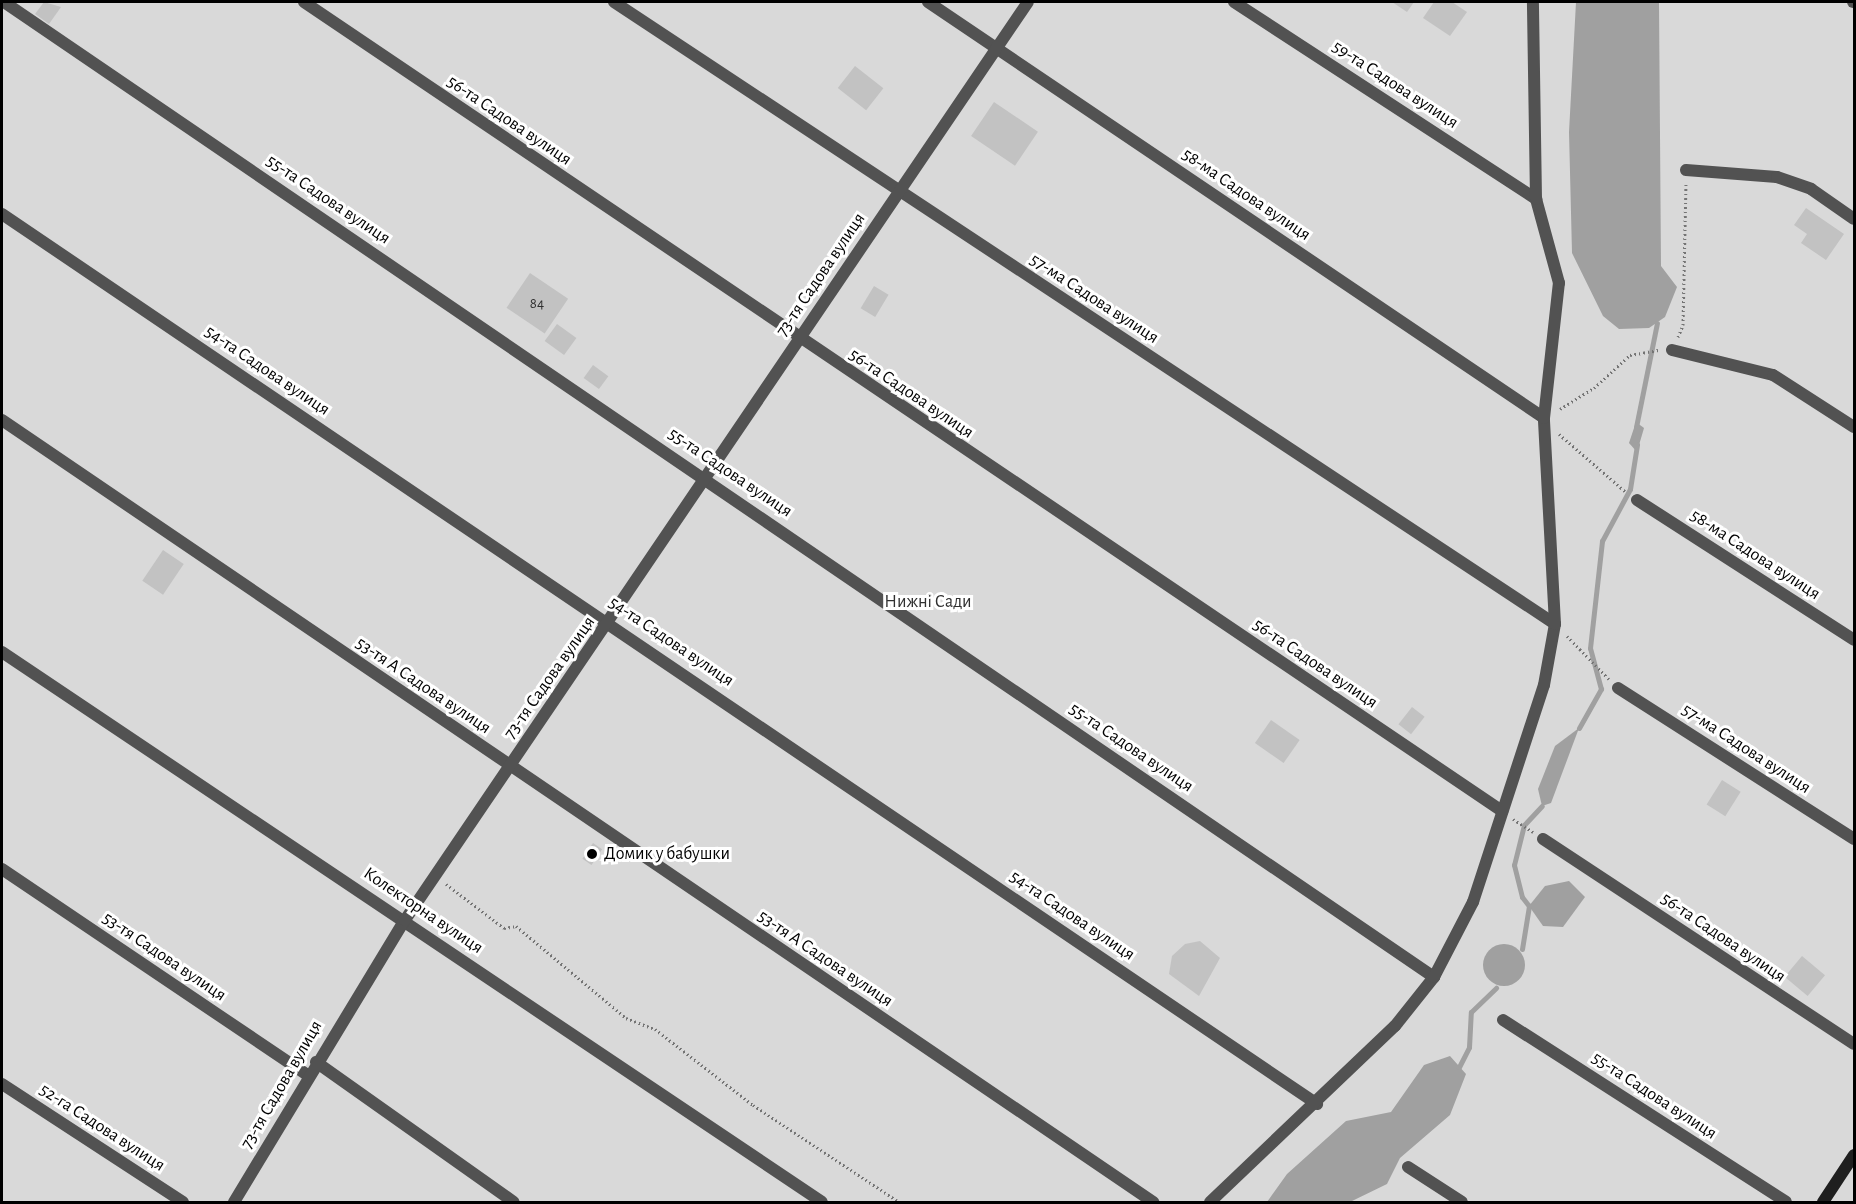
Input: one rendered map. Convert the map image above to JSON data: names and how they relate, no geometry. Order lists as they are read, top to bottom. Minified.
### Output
{"streets":{"street":["59-та Садова вулиця","56-та Садова вулиця","58-ма Садова вулиця","55-та Садова вулиця","73-тя Садова вулиця","57-ма Садова вулиця","54-та Садова вулиця","53-тя А Садова вулиця","Колекторна вулиця","53-тя Садова вулиця","52-га Садова вулиця"]},"crossings":[["56-та Садова вулиця","73-тя Садова вулиця"],["58-ма Садова вулиця","73-тя Садова вулиця"],["55-та Садова вулиця","73-тя Садова вулиця"],["73-тя Садова вулиця","57-ма Садова вулиця"],["73-тя Садова вулиця","54-та Садова вулиця"],["73-тя Садова вулиця","53-тя А Садова вулиця"],["73-тя Садова вулиця","Колекторна вулиця"],["73-тя Садова вулиця","53-тя Садова вулиця"]],"parks":["Нижні Сади"],"places":["Домик у бабушки"],"house_numbers":["84"]}
